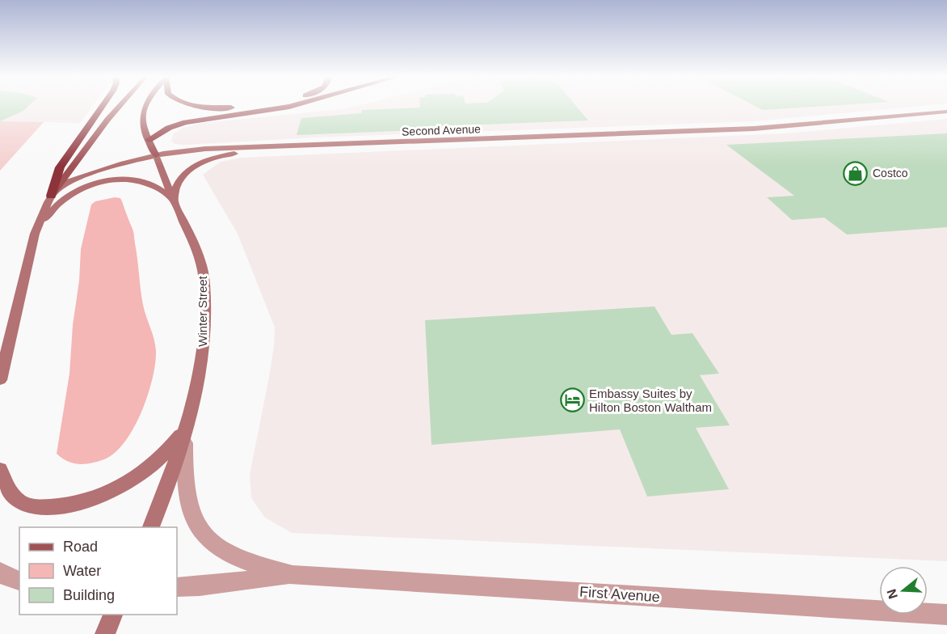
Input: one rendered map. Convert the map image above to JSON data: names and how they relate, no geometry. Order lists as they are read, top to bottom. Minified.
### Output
{"streets":{"main road":["Winter Street"],"street":["Second Avenue","First Avenue"]},"crossings":[["Second Avenue","Winter Street"],["Winter Street","First Avenue"]],"places":{"shop":["Costco"],"hotel":["Embassy Suites by Hilton Boston Waltham"]},"legend":["Road","Water","Building"],"north":"left"}
